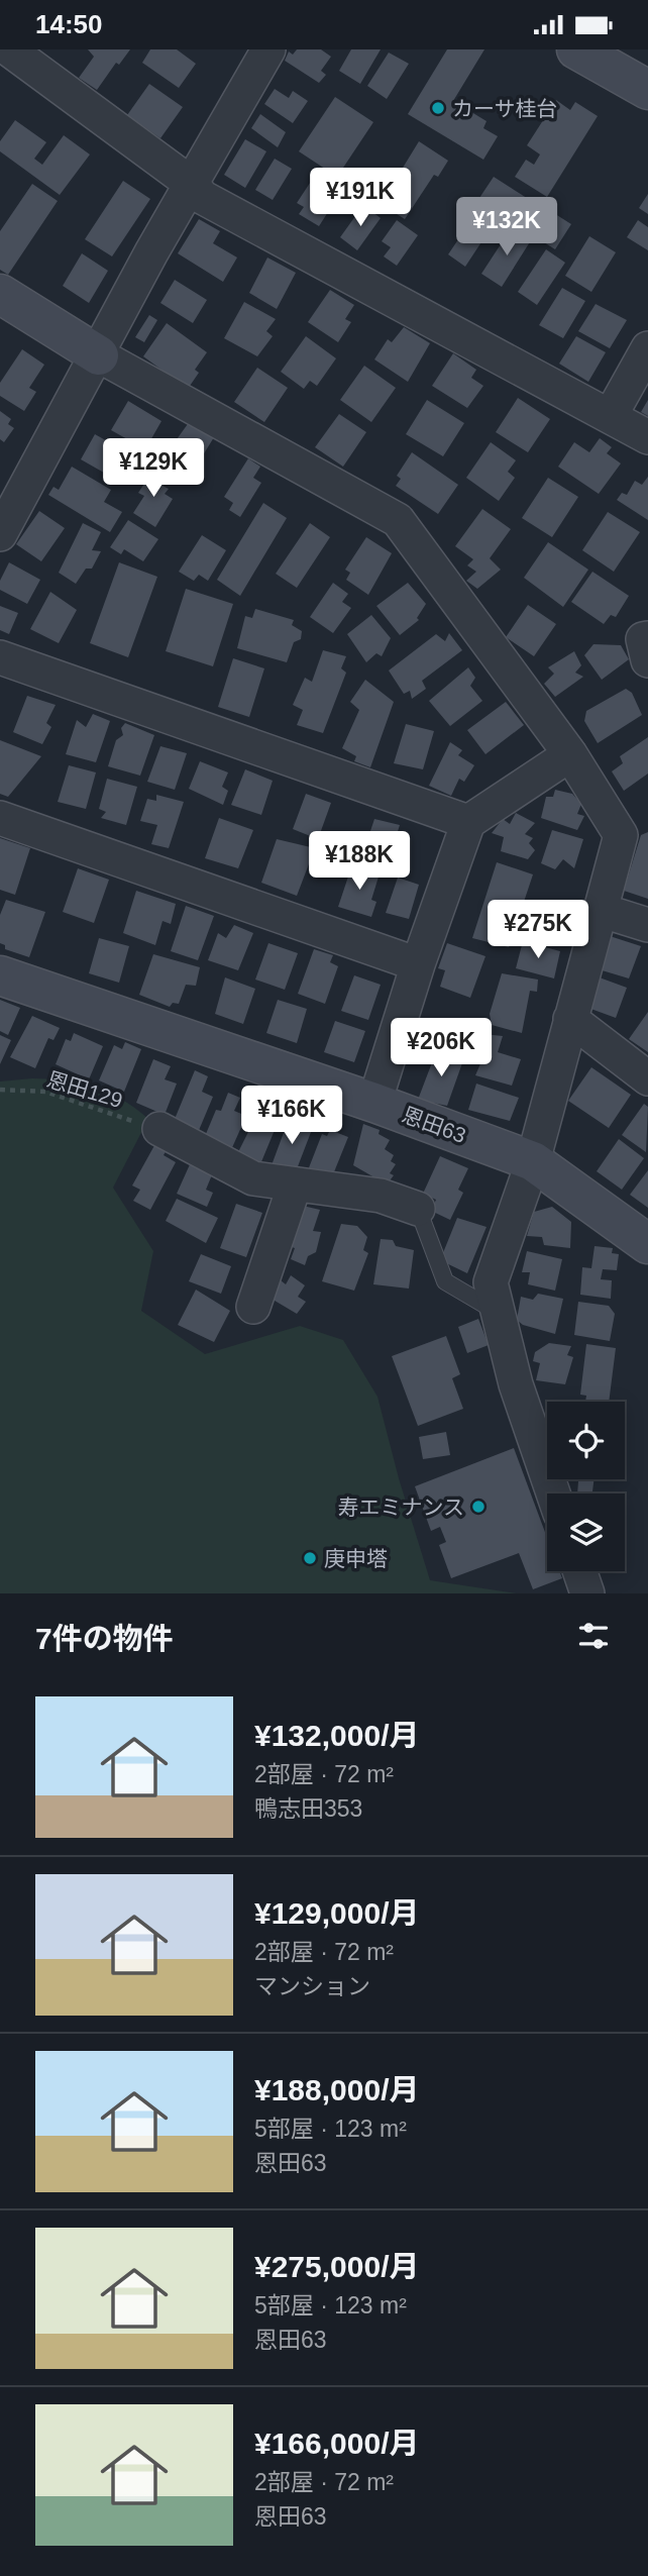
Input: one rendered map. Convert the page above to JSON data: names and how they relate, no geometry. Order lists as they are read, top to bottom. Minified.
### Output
{"streets":{"street":["恩田63"],"path":["恩田129"]},"places":["カーサ桂台","寿エミナンス","庚申塔"],"page":{"status":"14:50","price":["¥191K","¥132K","¥129K","¥188K","¥275K","¥206K","¥166K"],"heading":"7件の物件","list":[{"name":"¥132,000/月","note":"2部屋 · 72 m² · 鴨志田353"},{"name":"¥129,000/月","note":"2部屋 · 72 m² · マンション"},{"name":"¥188,000/月","note":"5部屋 · 123 m² · 恩田63"},{"name":"¥275,000/月","note":"5部屋 · 123 m² · 恩田63"},{"name":"¥166,000/月","note":"2部屋 · 72 m² · 恩田63"}]}}
